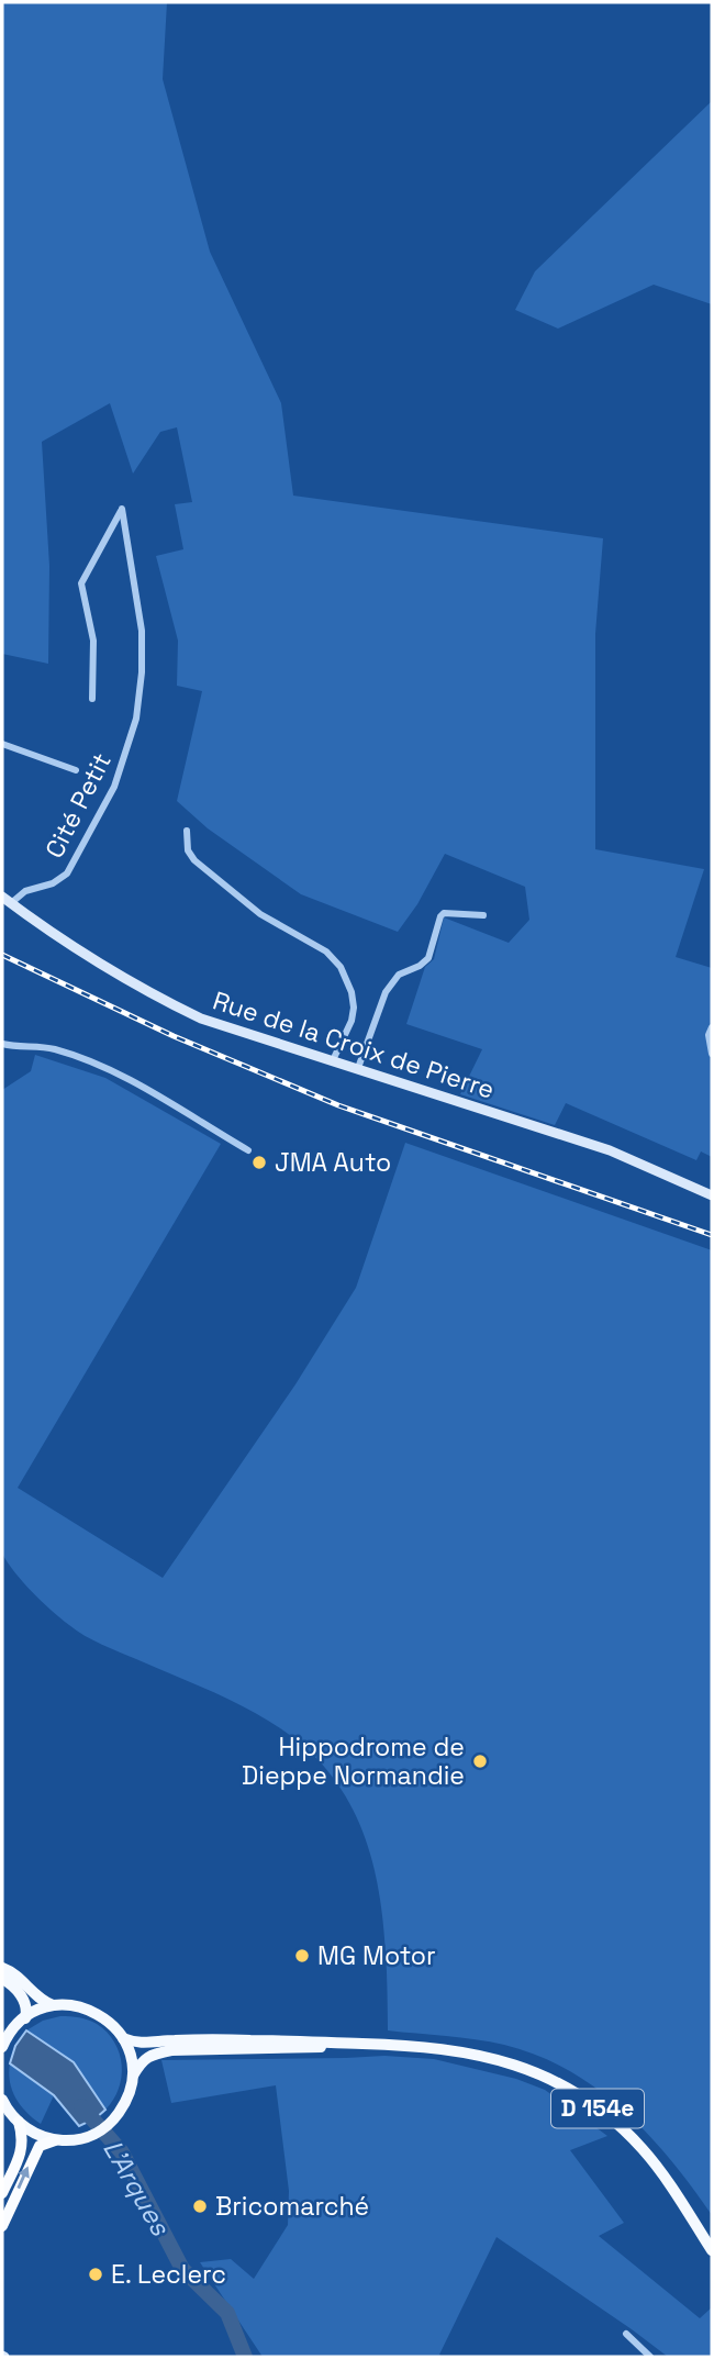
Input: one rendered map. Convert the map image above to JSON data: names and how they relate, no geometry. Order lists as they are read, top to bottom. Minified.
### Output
{"streets":{"main road":["Rue de la Croix de Pierre","D 154e"],"street":["Cité Petit"]},"crossings":[["Cité Petit","Rue de la Croix de Pierre"]],"water":["L'Arques"],"places":["JMA Auto","Hippodrome de Dieppe Normandie","MG Motor","Bricomarché","E. Leclerc"]}
